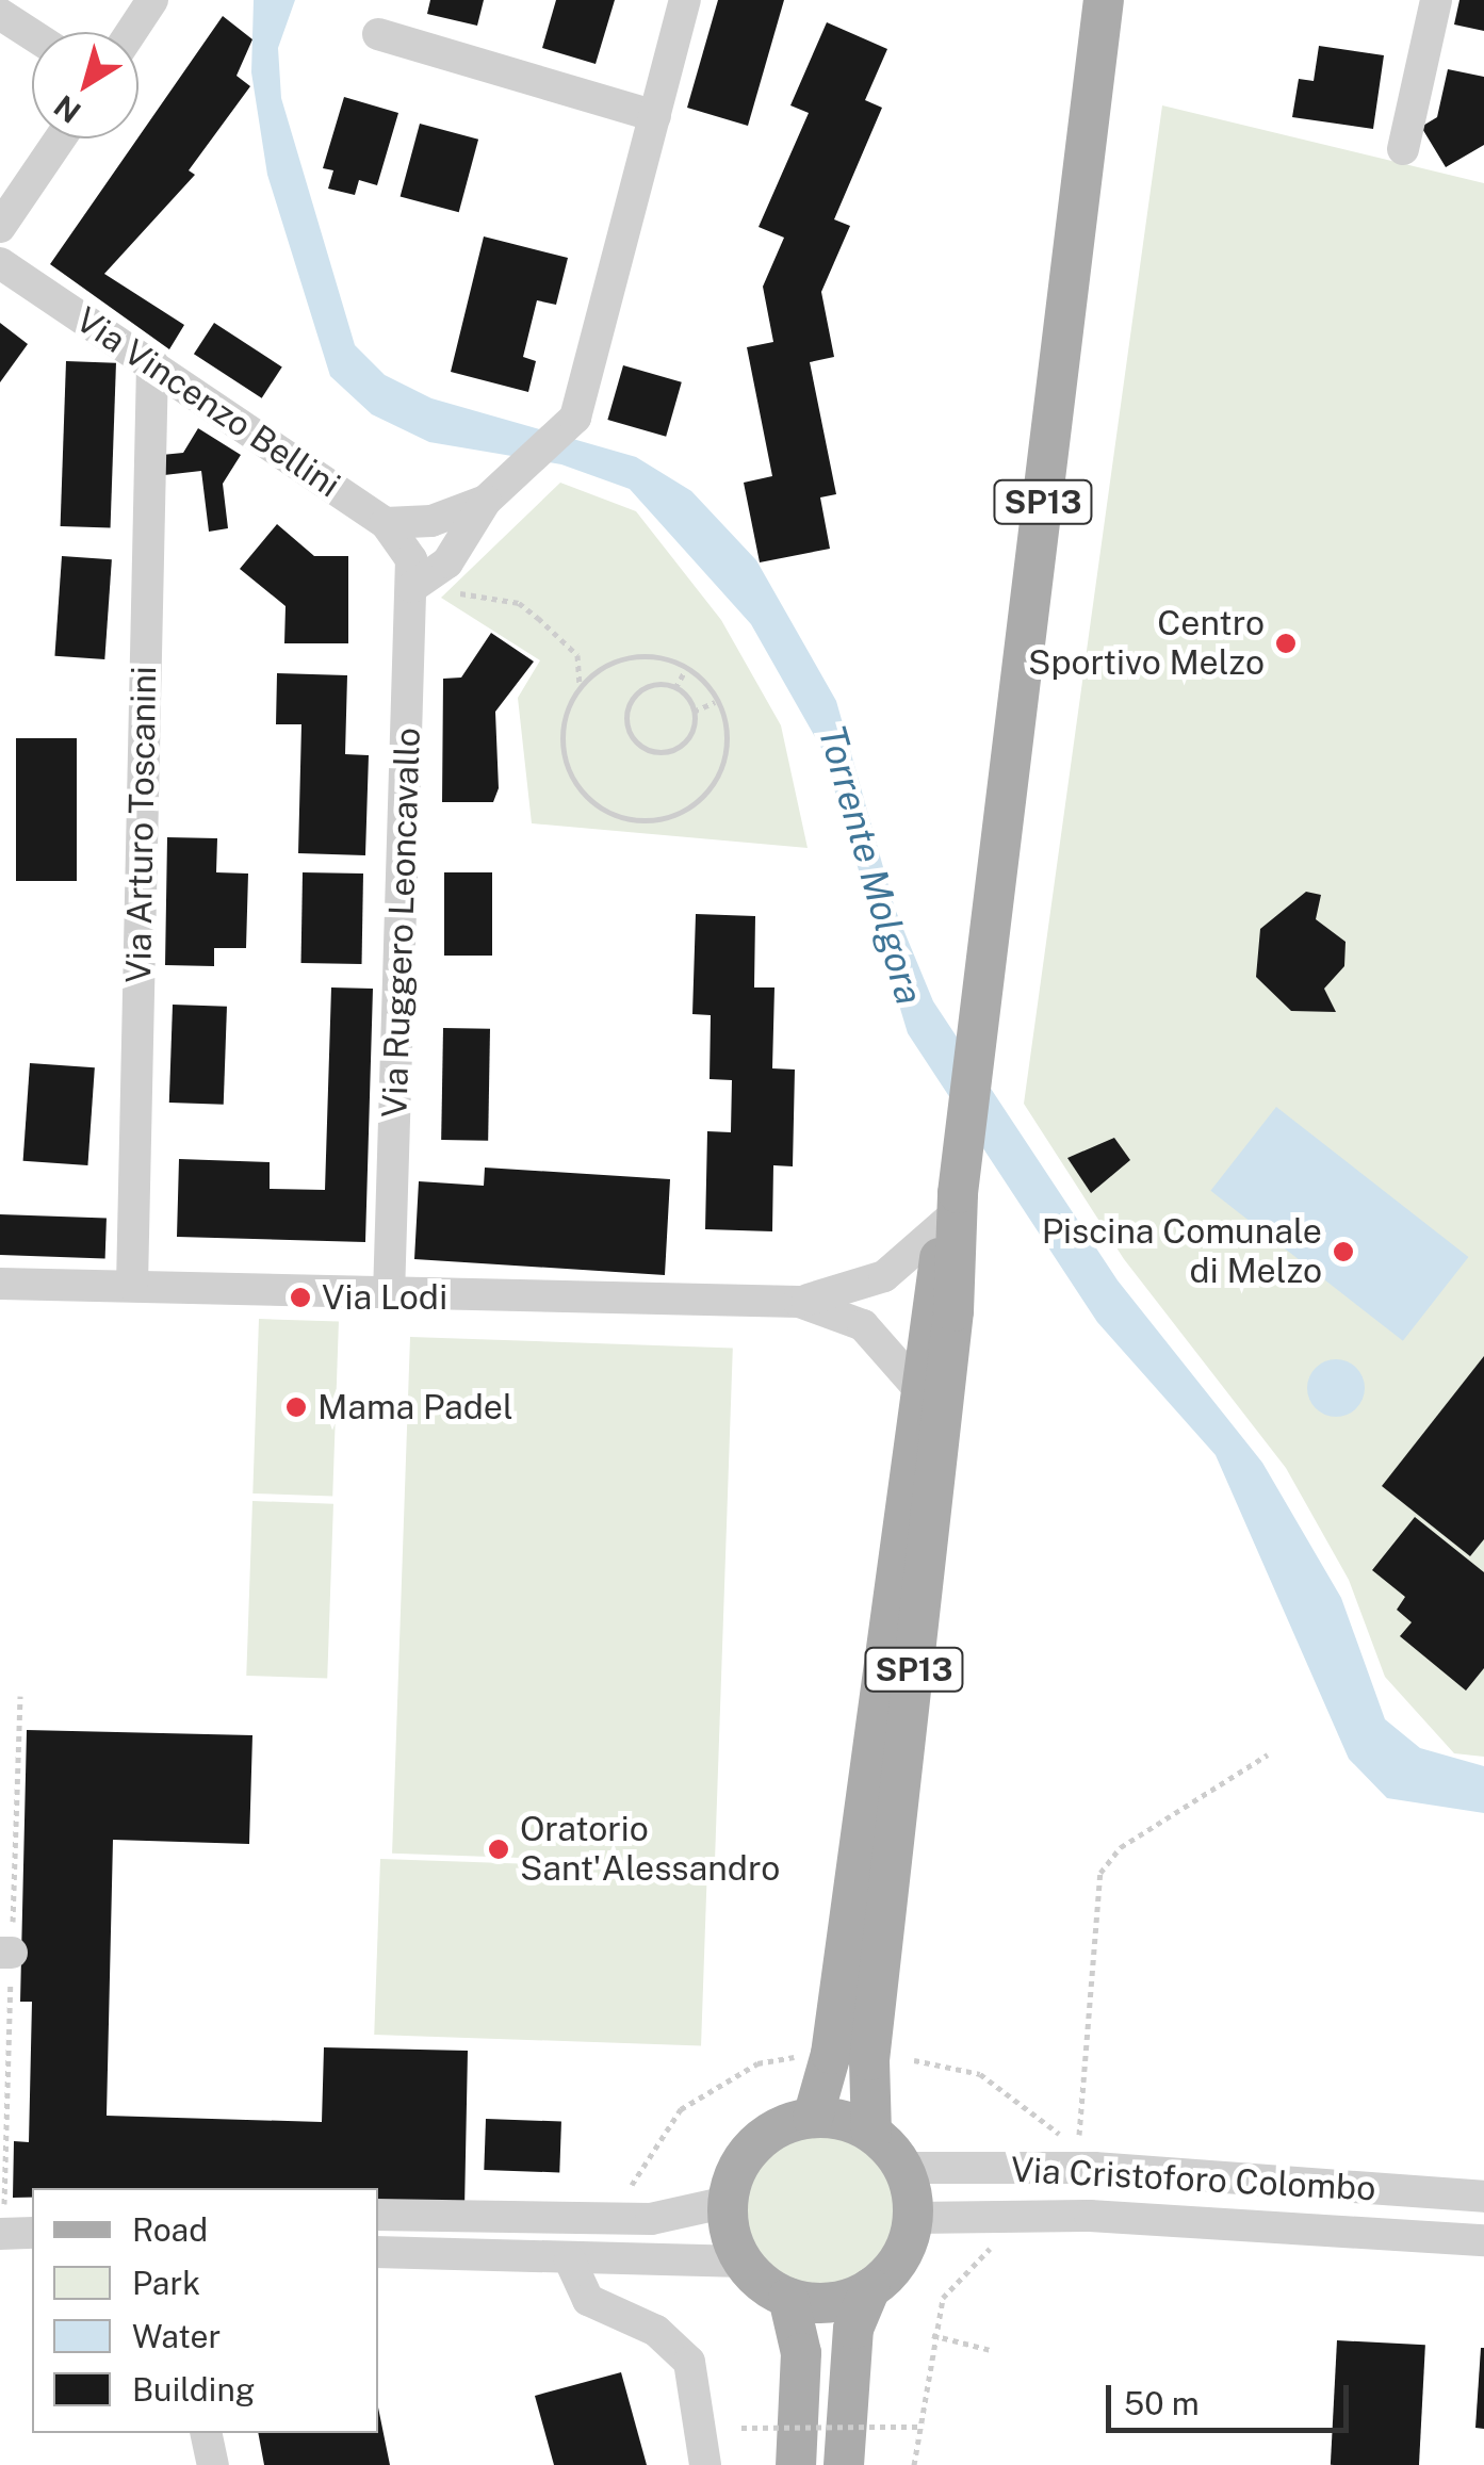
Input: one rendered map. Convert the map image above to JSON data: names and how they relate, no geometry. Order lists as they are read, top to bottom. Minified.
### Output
{"streets":{"main road":["SP13"],"street":["Via Vincenzo Bellini","Via Arturo Toscanini","Via Ruggero Leoncavallo","Via Cristoforo Colombo"]},"crossings":[["Via Vincenzo Bellini","Via Arturo Toscanini"],["Via Vincenzo Bellini","Via Ruggero Leoncavallo"],["SP13","Via Cristoforo Colombo"]],"water":["Torrente Molgora"],"places":["Centro Sportivo Melzo","Piscina Comunale di Melzo","Via Lodi","Mama Padel","Oratorio Sant'Alessandro"],"legend":["Road","Park","Water","Building"],"scale_bar":"50 m","north":"bottom left"}
